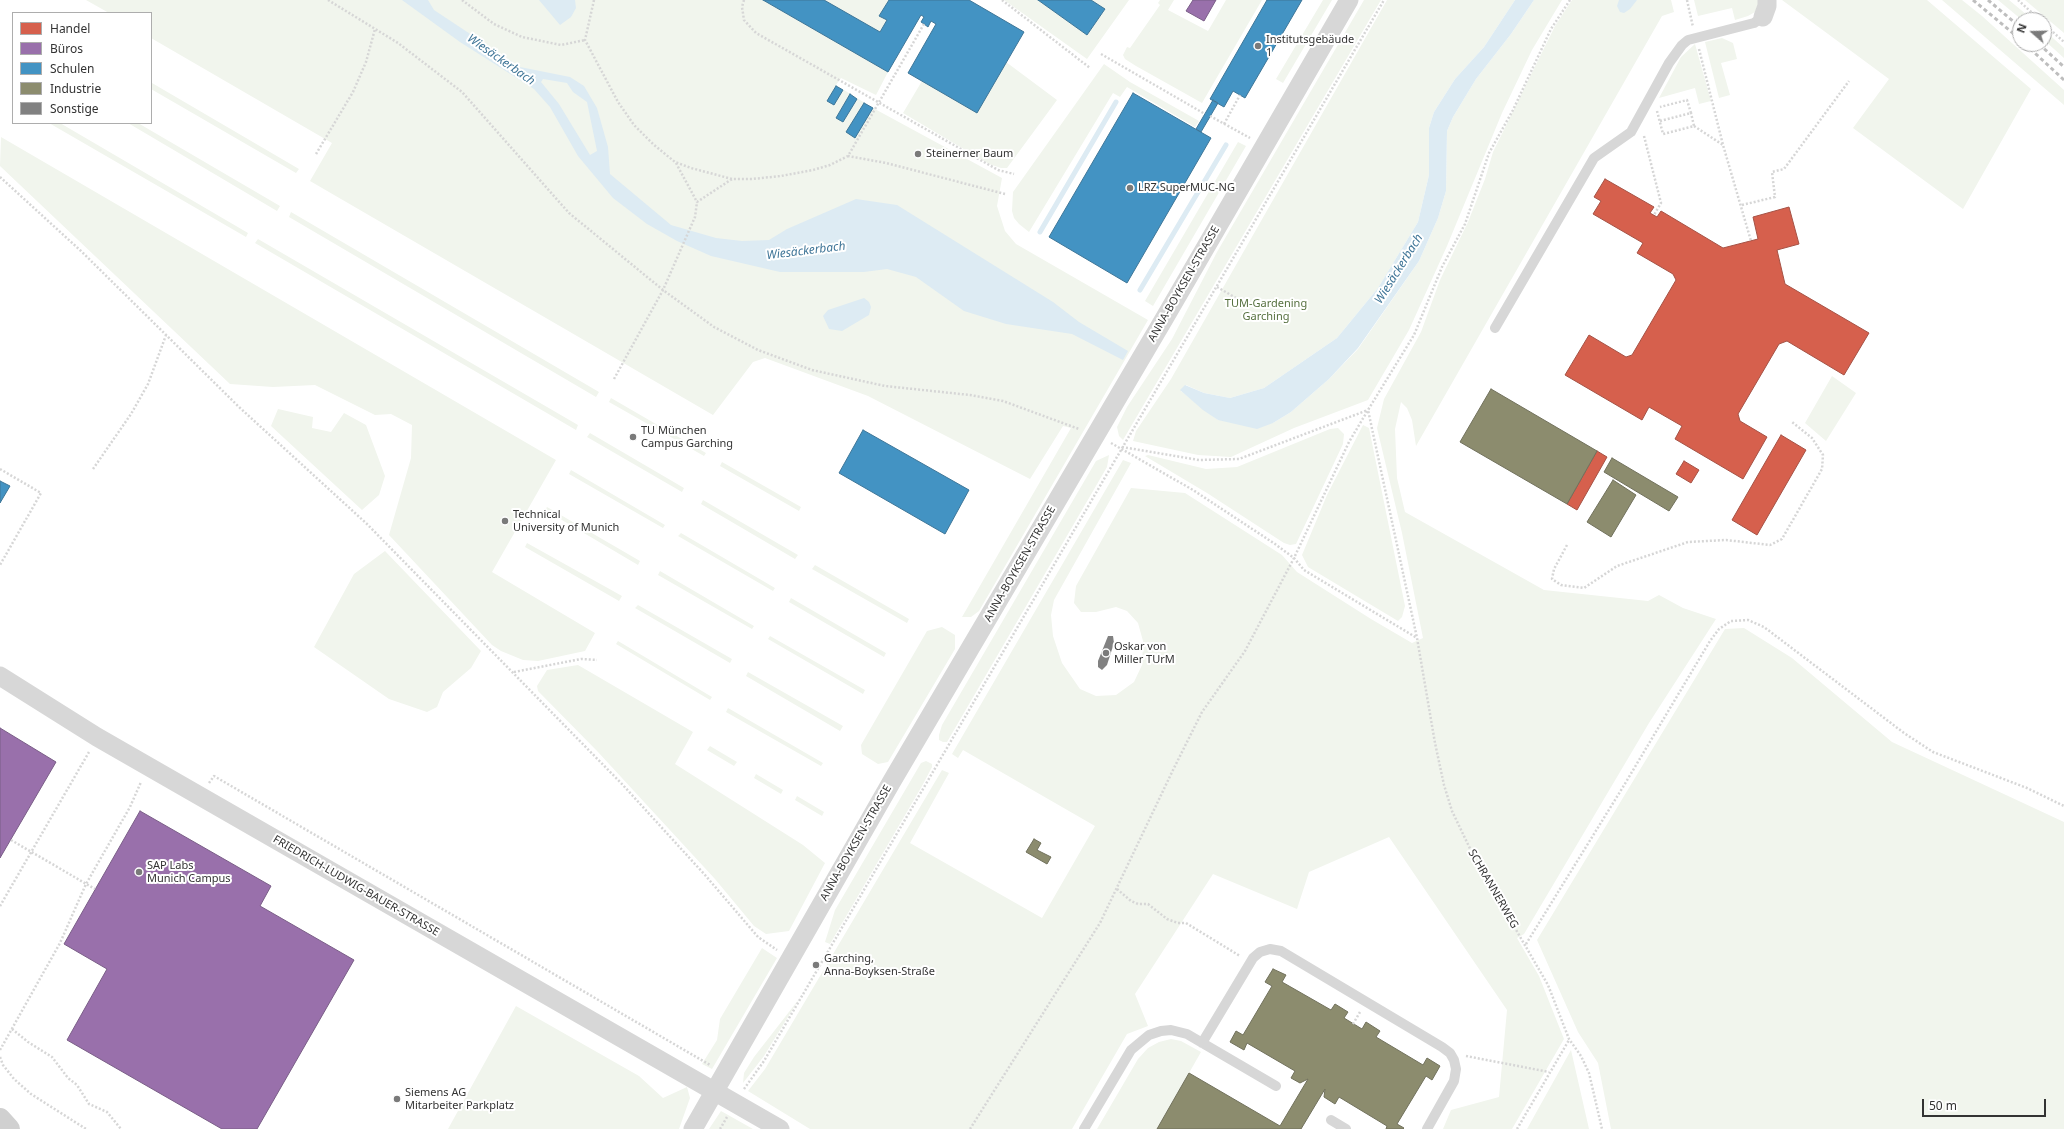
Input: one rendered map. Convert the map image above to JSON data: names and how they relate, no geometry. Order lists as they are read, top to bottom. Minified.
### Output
{"streets":{"street":["ANNA-BOYKSEN-STRASSE","FRIEDRICH-LUDWIG-BAUER-STRASSE"],"path":["SCHRANNERWEG"]},"crossings":[["ANNA-BOYKSEN-STRASSE","FRIEDRICH-LUDWIG-BAUER-STRASSE"]],"water":["Wiesäckerbach"],"parks":["TUM-Gardening Garching"],"places":["Institutsgebäude 1","Steinerner Baum","LRZ SuperMUC-NG","TU München Campus Garching","Technical University of Munich","Oskar von Miller TUrM","SAP Labs Munich Campus","Garching, Anna-Boyksen-Straße","Siemens AG Mitarbeiter Parkplatz"],"legend":["Handel","Büros","Schulen","Industrie","Sonstige"],"scale_bar":"50 m","north":"left"}
